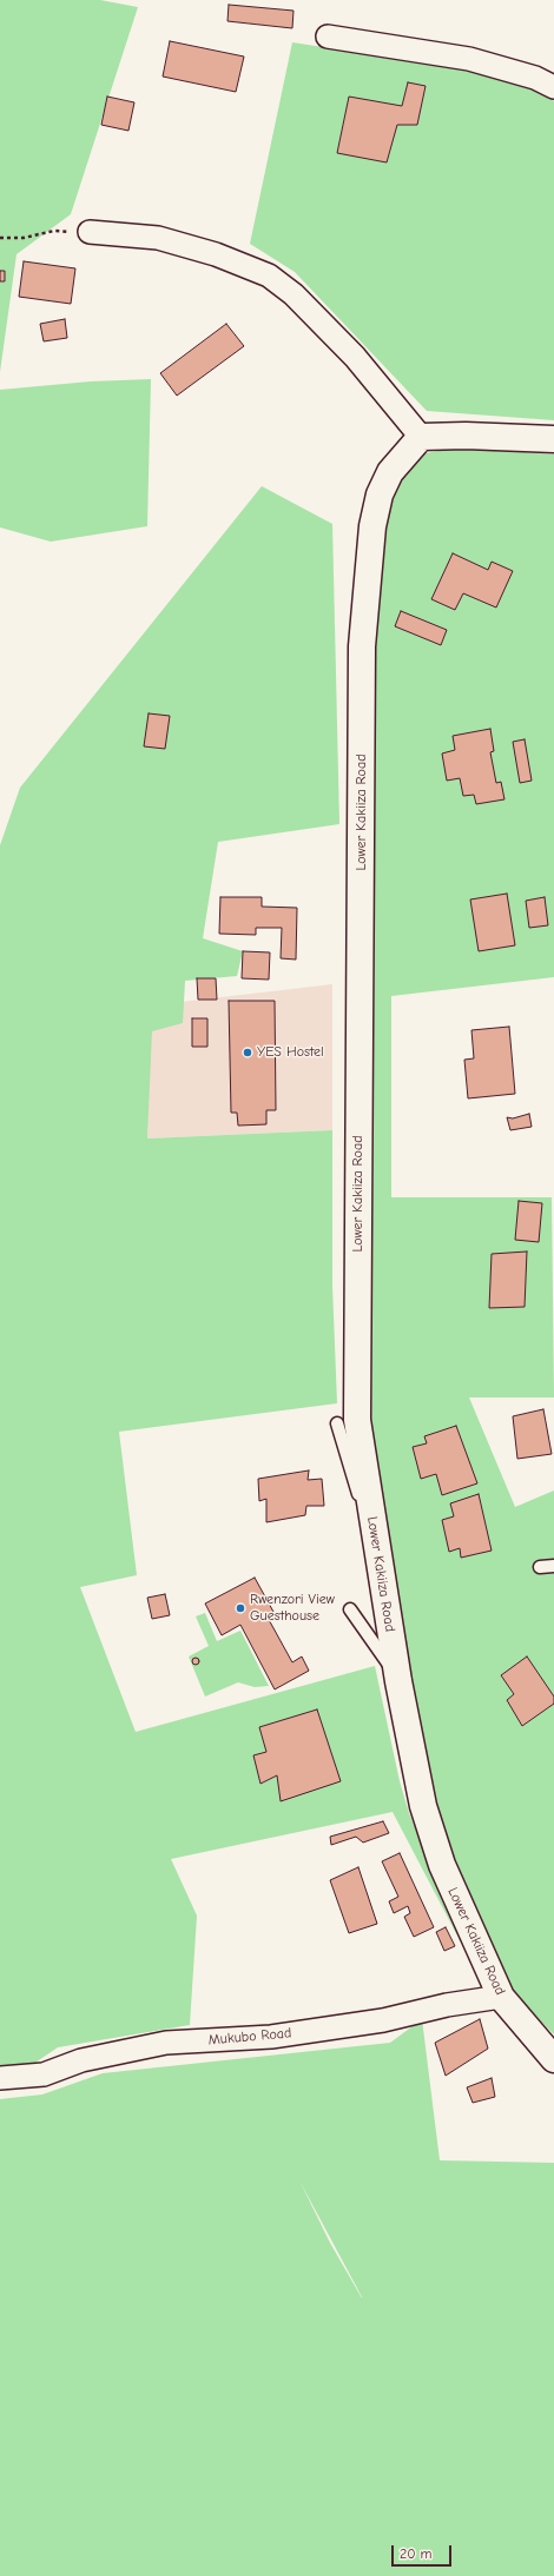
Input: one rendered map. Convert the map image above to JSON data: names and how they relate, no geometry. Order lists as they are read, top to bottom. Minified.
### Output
{"streets":{"main road":["Lower Kakiiza Road"],"street":["Mukubo Road"]},"crossings":[["Lower Kakiiza Road","Mukubo Road"]],"places":["YES Hostel","Rwenzori View Guesthouse"],"scale_bar":"20 m"}
